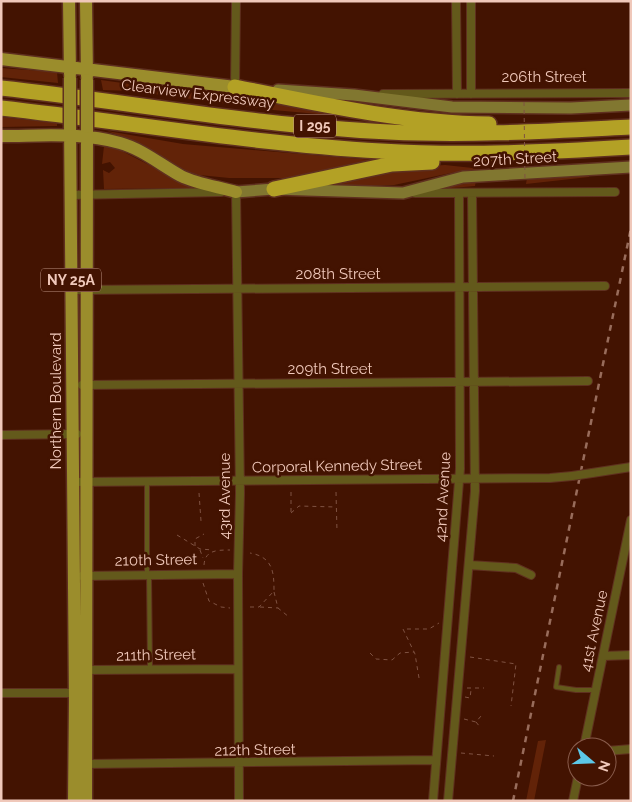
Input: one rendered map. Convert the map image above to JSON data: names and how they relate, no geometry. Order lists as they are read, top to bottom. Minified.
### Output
{"streets":{"highway":["Clearview Expressway","I 295"],"main road":["NY 25A","Northern Boulevard"],"street":["206th Street","207th Street","208th Street","209th Street","Corporal Kennedy Street","43rd Avenue","42nd Avenue","210th Street","41st Avenue","211th Street","212th Street"]},"crossings":[["206th Street","Clearview Expressway"],["Clearview Expressway","Northern Boulevard"],["208th Street","Northern Boulevard"],["208th Street","43rd Avenue"],["208th Street","42nd Avenue"],["209th Street","Northern Boulevard"],["209th Street","43rd Avenue"],["209th Street","42nd Avenue"],["Northern Boulevard","Corporal Kennedy Street"],["Northern Boulevard","210th Street"],["Northern Boulevard","211th Street"],["Northern Boulevard","212th Street"],["Corporal Kennedy Street","43rd Avenue"],["Corporal Kennedy Street","42nd Avenue"],["43rd Avenue","210th Street"],["43rd Avenue","211th Street"],["43rd Avenue","212th Street"],["42nd Avenue","212th Street"]],"north":"right"}
